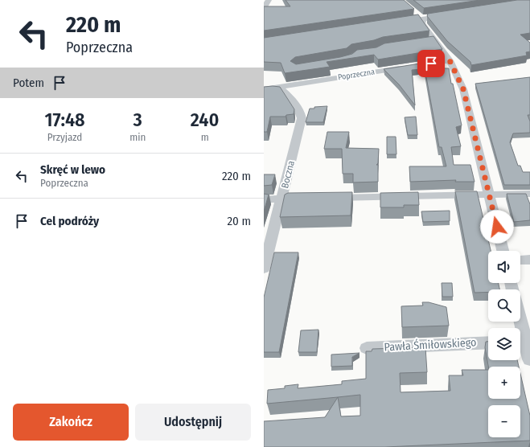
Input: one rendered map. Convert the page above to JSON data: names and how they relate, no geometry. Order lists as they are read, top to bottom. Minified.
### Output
{"streets":{"street":["Poprzeczna","Boczna","Pawła Śmiłowskiego"]},"crossings":[["Poprzeczna","Boczna"]],"page":{"turn":["220 m","Poprzeczna"],"then":"Potem","eta":["17:48","Przyjazd","3","min","240","m"],"list":[{"name":"Skręć w lewo","note":"Poprzeczna","value":"220 m"},{"name":"Cel podróży","value":"20 m"}],"map_buttons":["+","−"],"buttons":["Zakończ","Udostępnij"]}}
